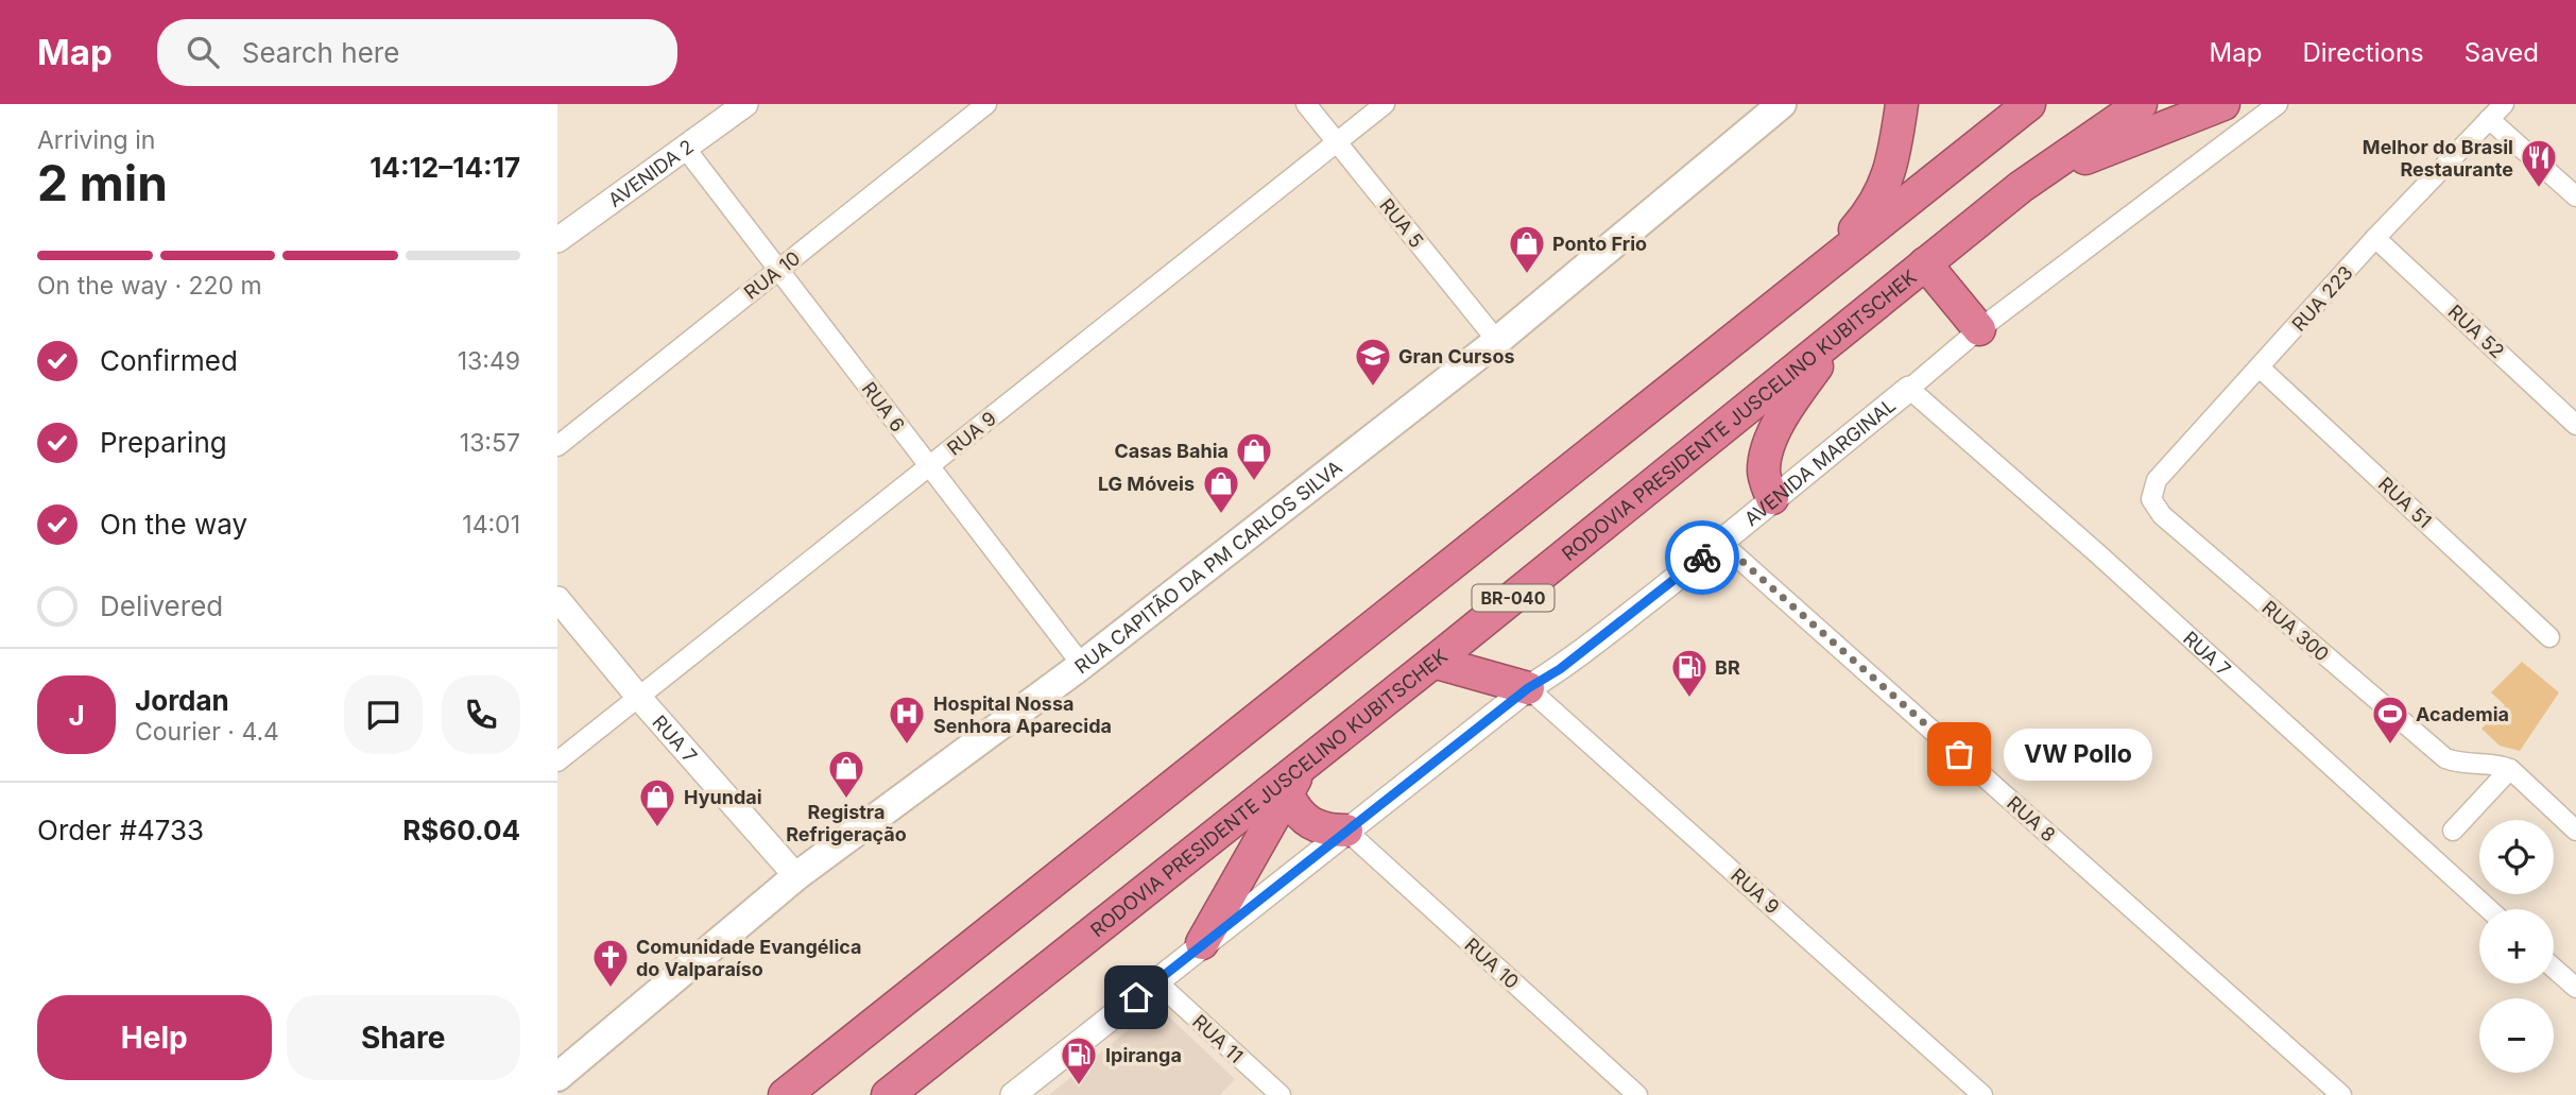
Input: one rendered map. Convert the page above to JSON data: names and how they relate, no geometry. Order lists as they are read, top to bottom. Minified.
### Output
{"streets":{"highway":["RODOVIA PRESIDENTE JUSCELINO KUBITSCHEK","BR-040"],"main road":["RUA CAPITÃO DA PM CARLOS SILVA"],"street":["AVENIDA 2","RUA 5","RUA 10","RUA 223","RUA 52","RUA 6","RUA 9","AVENIDA MARGINAL","RUA 51","RUA 300","RUA 7","RUA 8","RUA 11"]},"crossings":[["AVENIDA 2","RUA 6"],["RUA 5","RUA 9"],["RUA 5","RUA CAPITÃO DA PM CARLOS SILVA"],["RUA 10","RUA 6"],["RUA 10","AVENIDA MARGINAL"],["RUA 223","RUA 52"],["RUA 223","RUA 51"],["RUA 223","RUA 300"],["RUA 6","RUA 9"],["RUA 6","RUA CAPITÃO DA PM CARLOS SILVA"],["RUA 9","AVENIDA MARGINAL"],["RUA 9","RUA 7"],["AVENIDA MARGINAL","RUA 7"],["AVENIDA MARGINAL","RUA 8"],["AVENIDA MARGINAL","RUA 11"],["RUA CAPITÃO DA PM CARLOS SILVA","RUA 7"]],"places":{"restaurant":["Melhor do Brasil Restaurante"],"shop":["Ponto Frio","Casas Bahia","LG Móveis","Registra Refrigeração","Hyundai"],"school or university":["Gran Cursos"],"fuel station":["BR","Ipiranga"],"hospital":["Hospital Nossa Senhora Aparecida"],"sports":["Academia"],"other":["VW Pollo"],"church":["Comunidade Evangélica do Valparaíso"]},"page":{"header":"Map","search":"Search here","nav":["Map","Directions","Saved"],"heading":["2 min","Arriving in","14:12–14:17"],"panel":["Jordan","Courier · 4.4","Order #4733","R$60.04"],"bar":"On the way · 220 m","list":[["Confirmed","13:49"],["Preparing","13:57"],["On the way","14:01"],"Delivered"],"round":"J","bubble":"VW Pollo","map_buttons":["+","−"],"buttons":["Help","Share"]}}
